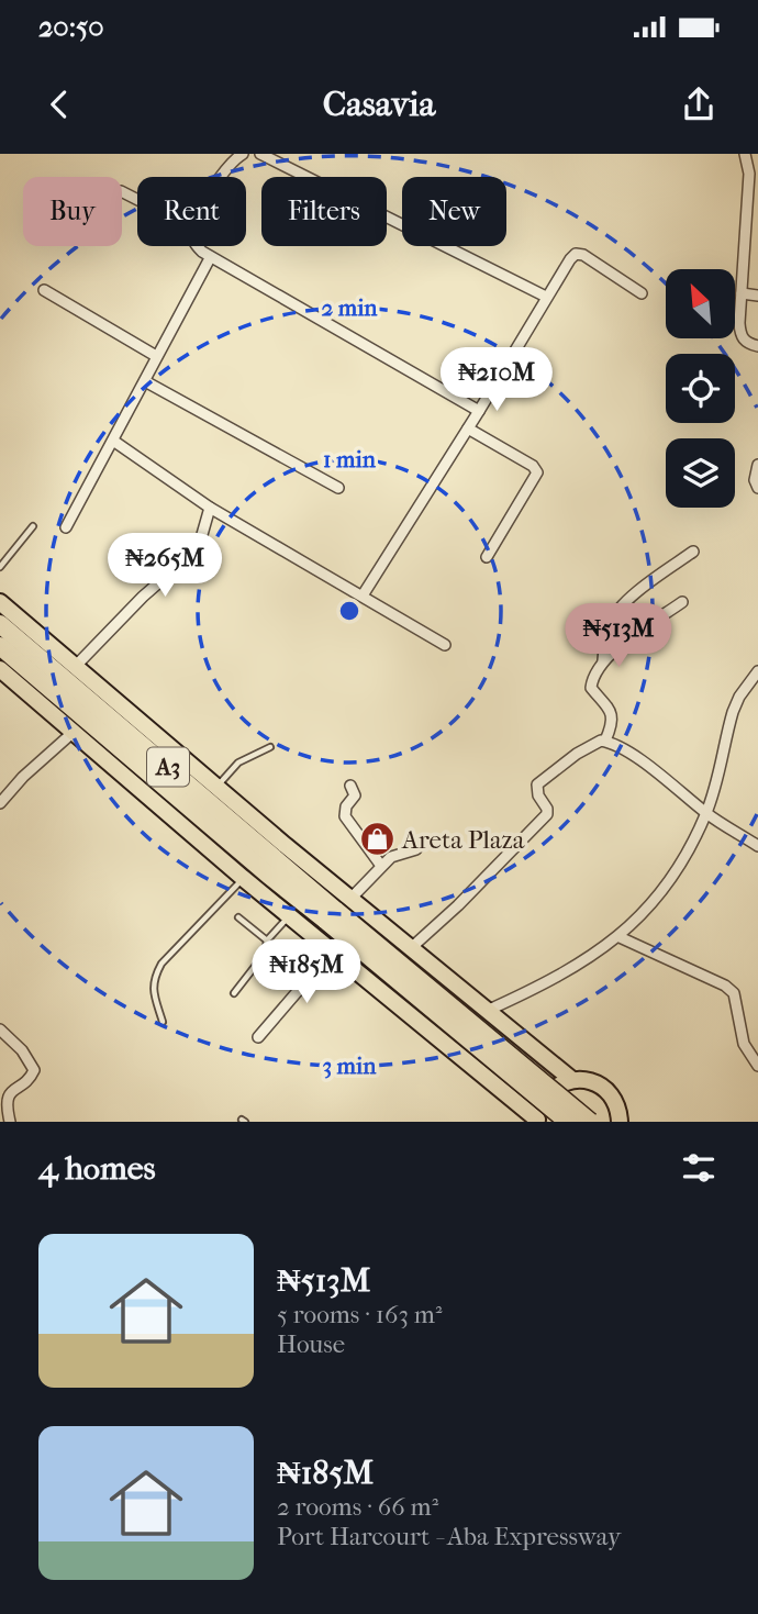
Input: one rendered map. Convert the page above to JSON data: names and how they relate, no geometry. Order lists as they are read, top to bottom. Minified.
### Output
{"streets":{"highway":["A3"]},"places":{"shop":["Areta Plaza"]},"north":"top left","page":{"status":"20:50","header":"Casavia","chip":["Buy","Rent","Filters","New"],"price":["₦210M","₦265M","₦513M","₦185M"],"heading":"4 homes","list":[{"name":"₦513M","note":"5 rooms · 163 m² · House"},{"name":"₦185M","note":"2 rooms · 66 m² · Port Harcourt - Aba Expressway"}]},"rings":["2 min","1 min","3 min"]}
